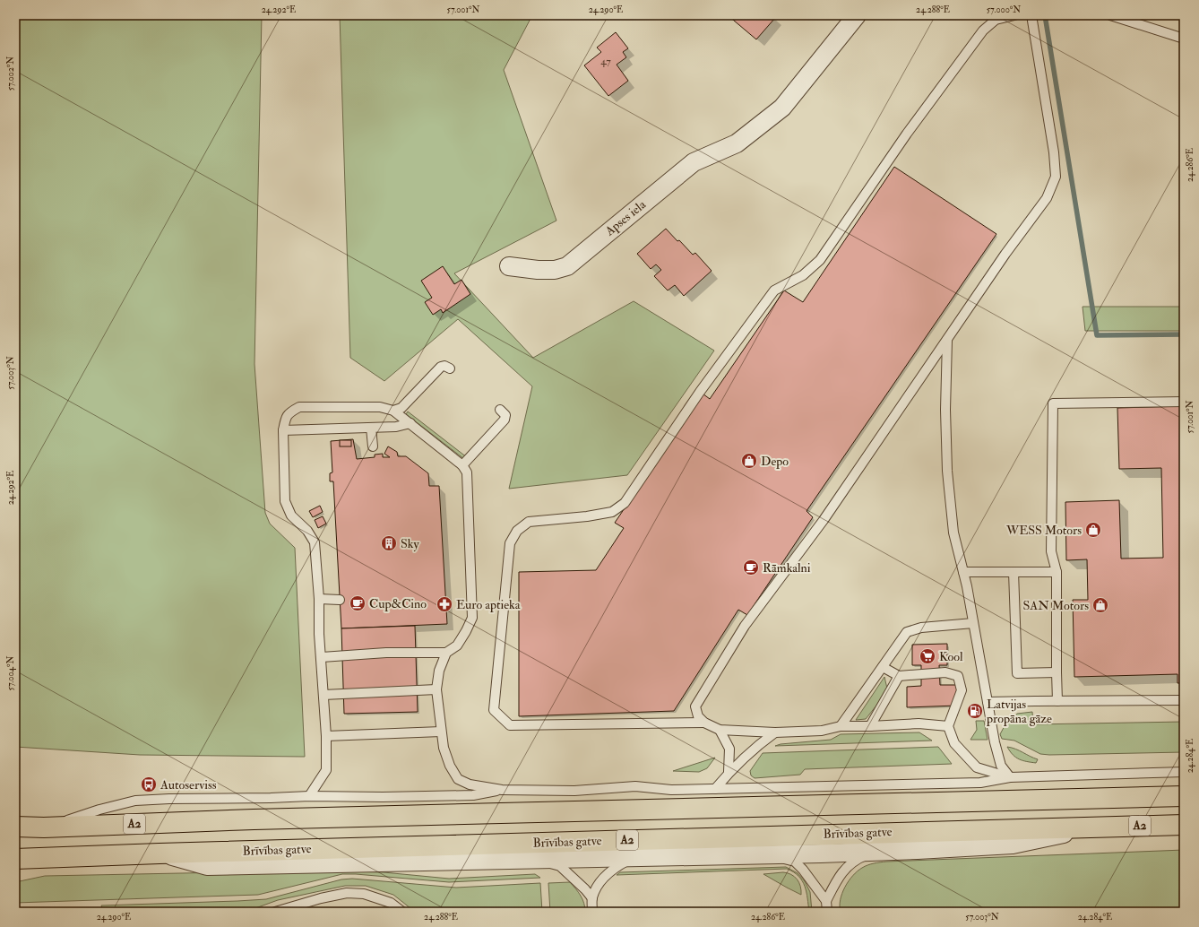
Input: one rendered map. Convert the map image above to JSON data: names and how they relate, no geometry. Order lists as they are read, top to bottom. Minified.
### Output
{"streets":{"highway":["A2","Brīvības gatve"],"street":["Apses iela"]},"places":{"shop":["Depo","WESS Motors","SAN Motors"],"building":["Sky"],"cafe":["Rāmkalni","Cup&Cino"],"pharmacy":["Euro aptieka"],"supermarket":["Kool"],"fuel station":["Latvijas propāna gāze"],"bus stop":["Autoserviss"]},"house_numbers":["47"],"coordinates":["24.292°E","57.001°N","24.290°E","24.288°E","57.000°N","57.002°N","24.286°E","57.003°N","57.004°N","24.284°E"]}
